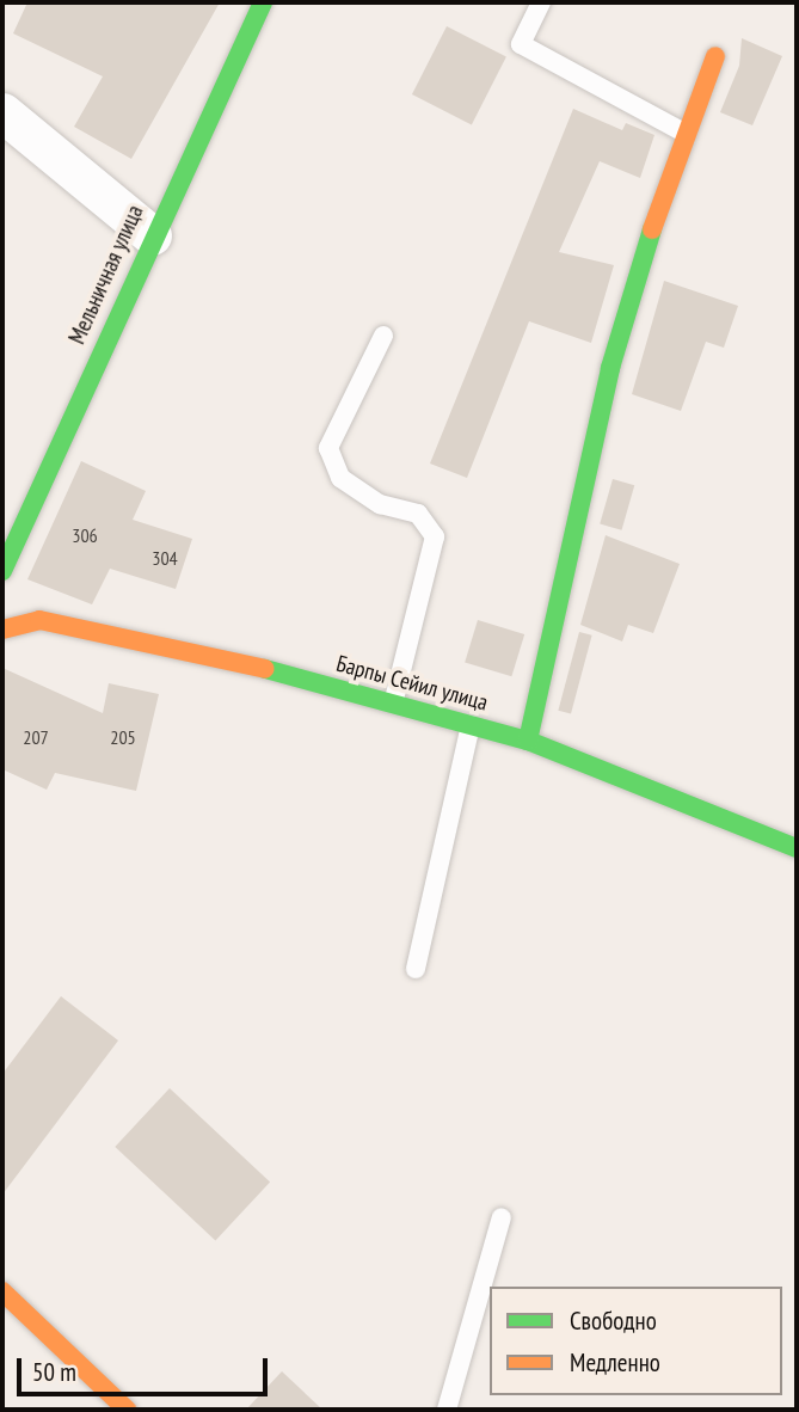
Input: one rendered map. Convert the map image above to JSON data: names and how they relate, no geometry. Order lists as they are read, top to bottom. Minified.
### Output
{"streets":{"main road":["Мельничная улица","Барпы Сейил улица"]},"house_numbers":["306","304","207","205"],"legend":["Свободно","Медленно"],"scale_bar":"50 m"}
